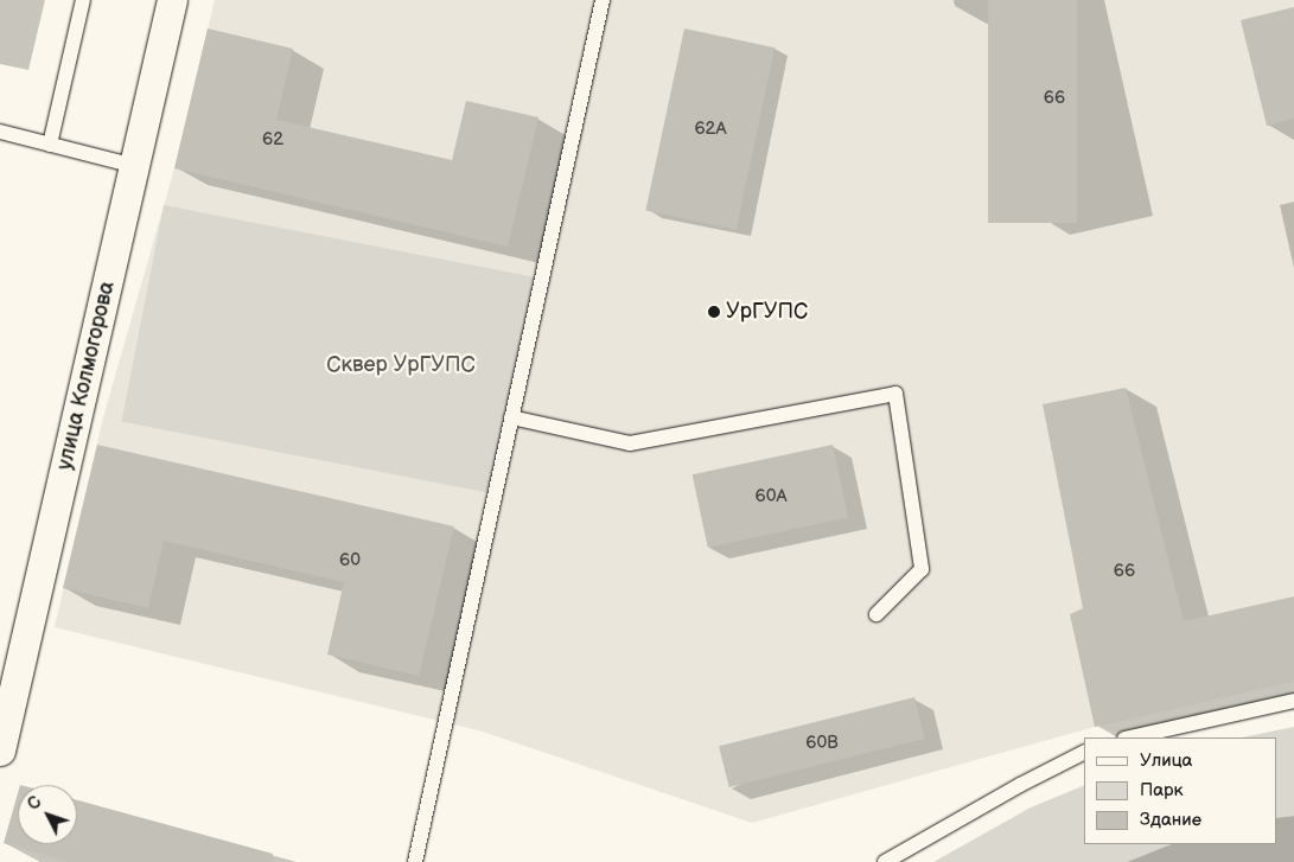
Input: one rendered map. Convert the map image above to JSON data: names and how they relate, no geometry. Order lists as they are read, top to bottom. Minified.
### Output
{"streets":{"street":["улица Колмогорова"]},"parks":["Сквер УрГУПС"],"places":["УрГУПС"],"house_numbers":["66","62А","62","60А","60","66","60В"],"legend":["Улица","Парк","Здание"],"north":"top left"}
